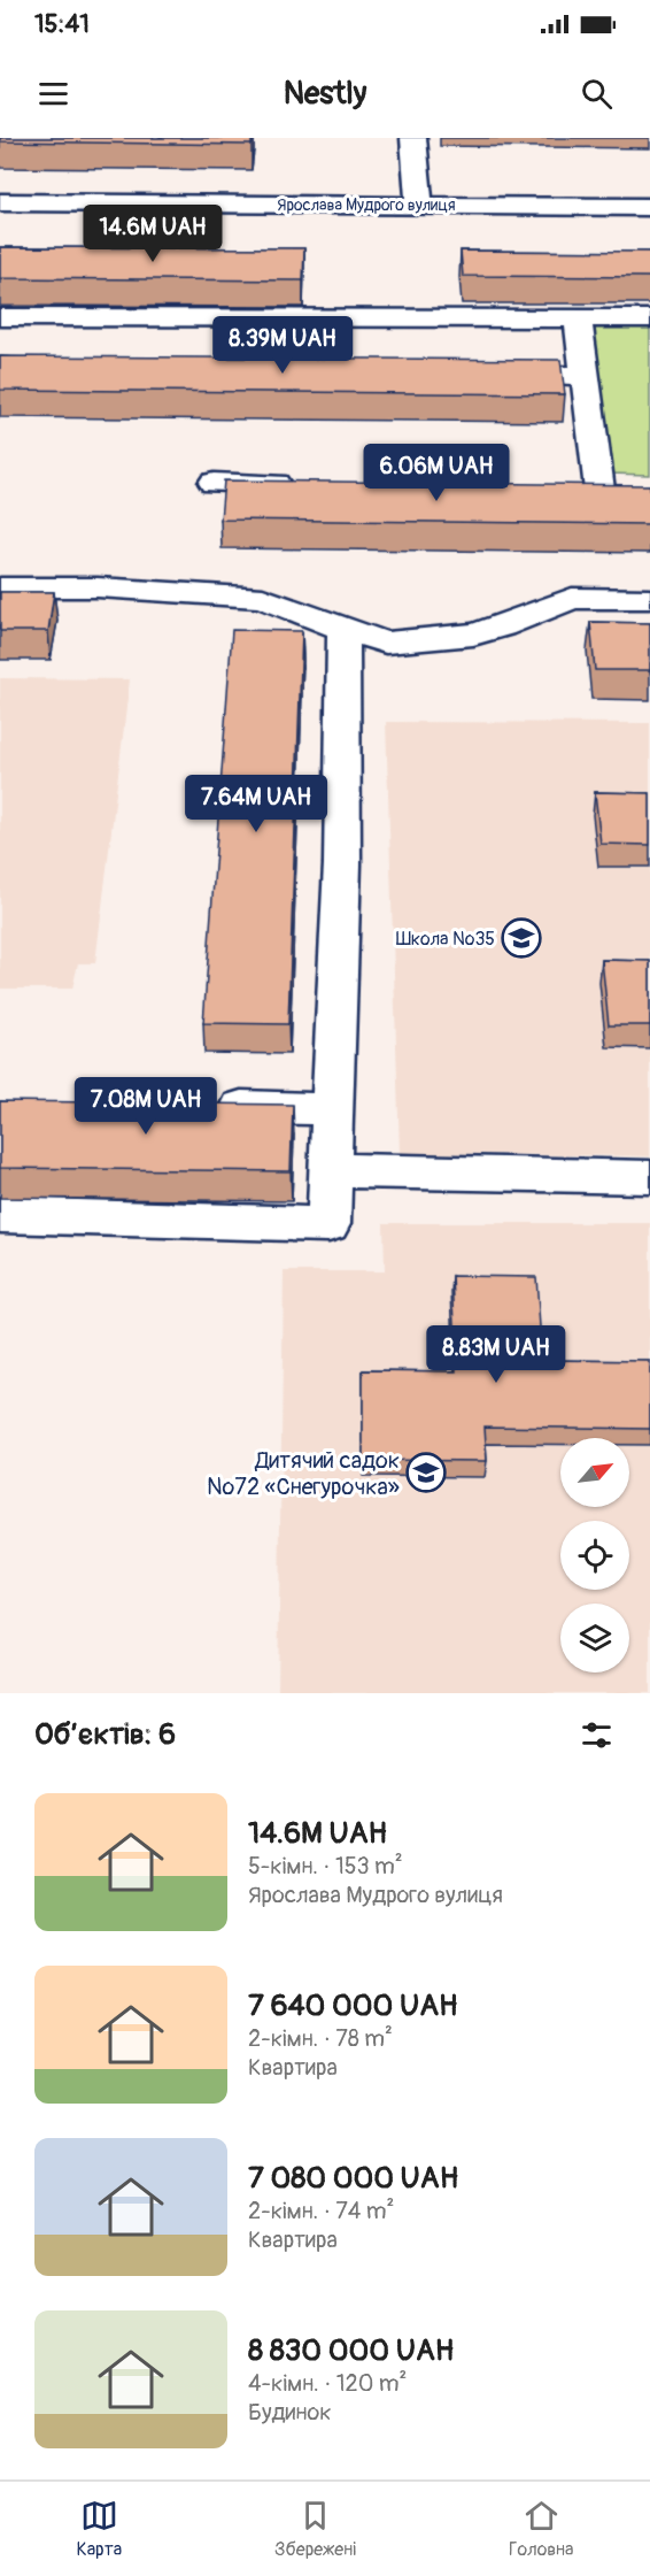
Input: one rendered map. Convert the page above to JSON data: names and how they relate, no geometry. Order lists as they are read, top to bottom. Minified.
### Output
{"streets":{"street":["Ярослава Мудрого вулиця"]},"places":{"school or university":["Школа №35","Дитячий садок №72 «Снегурочка»"]},"north":"top right","page":{"status":"15:41","header":"Nestly","price":["14.6M UAH","8.39M UAH","6.06M UAH","7.64M UAH","7.08M UAH","8.83M UAH"],"heading":"Об’єктів: 6","list":[{"name":"14.6M UAH","note":"5-кімн. · 153 m² · Ярослава Мудрого вулиця"},{"name":"7 640 000 UAH","note":"2-кімн. · 78 m² · Квартира"},{"name":"7 080 000 UAH","note":"2-кімн. · 74 m² · Квартира"},{"name":"8 830 000 UAH","note":"4-кімн. · 120 m² · Будинок"}],"tabs":["Карта","Збережені","Головна"]}}
